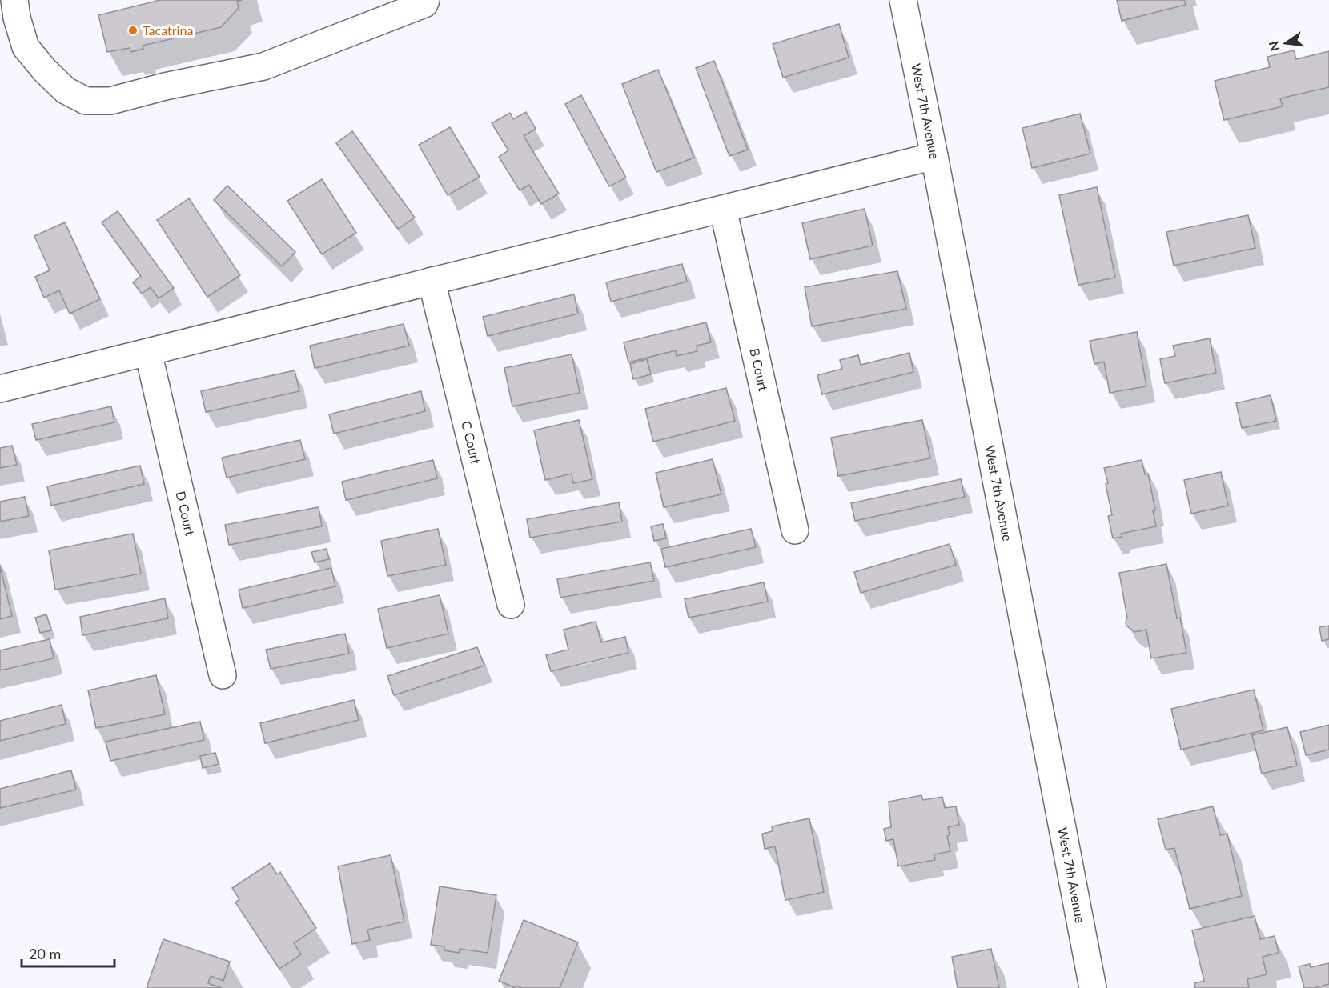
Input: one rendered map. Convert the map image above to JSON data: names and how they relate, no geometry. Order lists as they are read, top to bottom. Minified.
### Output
{"streets":{"street":["West 7th Avenue","B Court","C Court","D Court"]},"places":["Tacatrina"],"scale_bar":"20 m","north":"left"}
